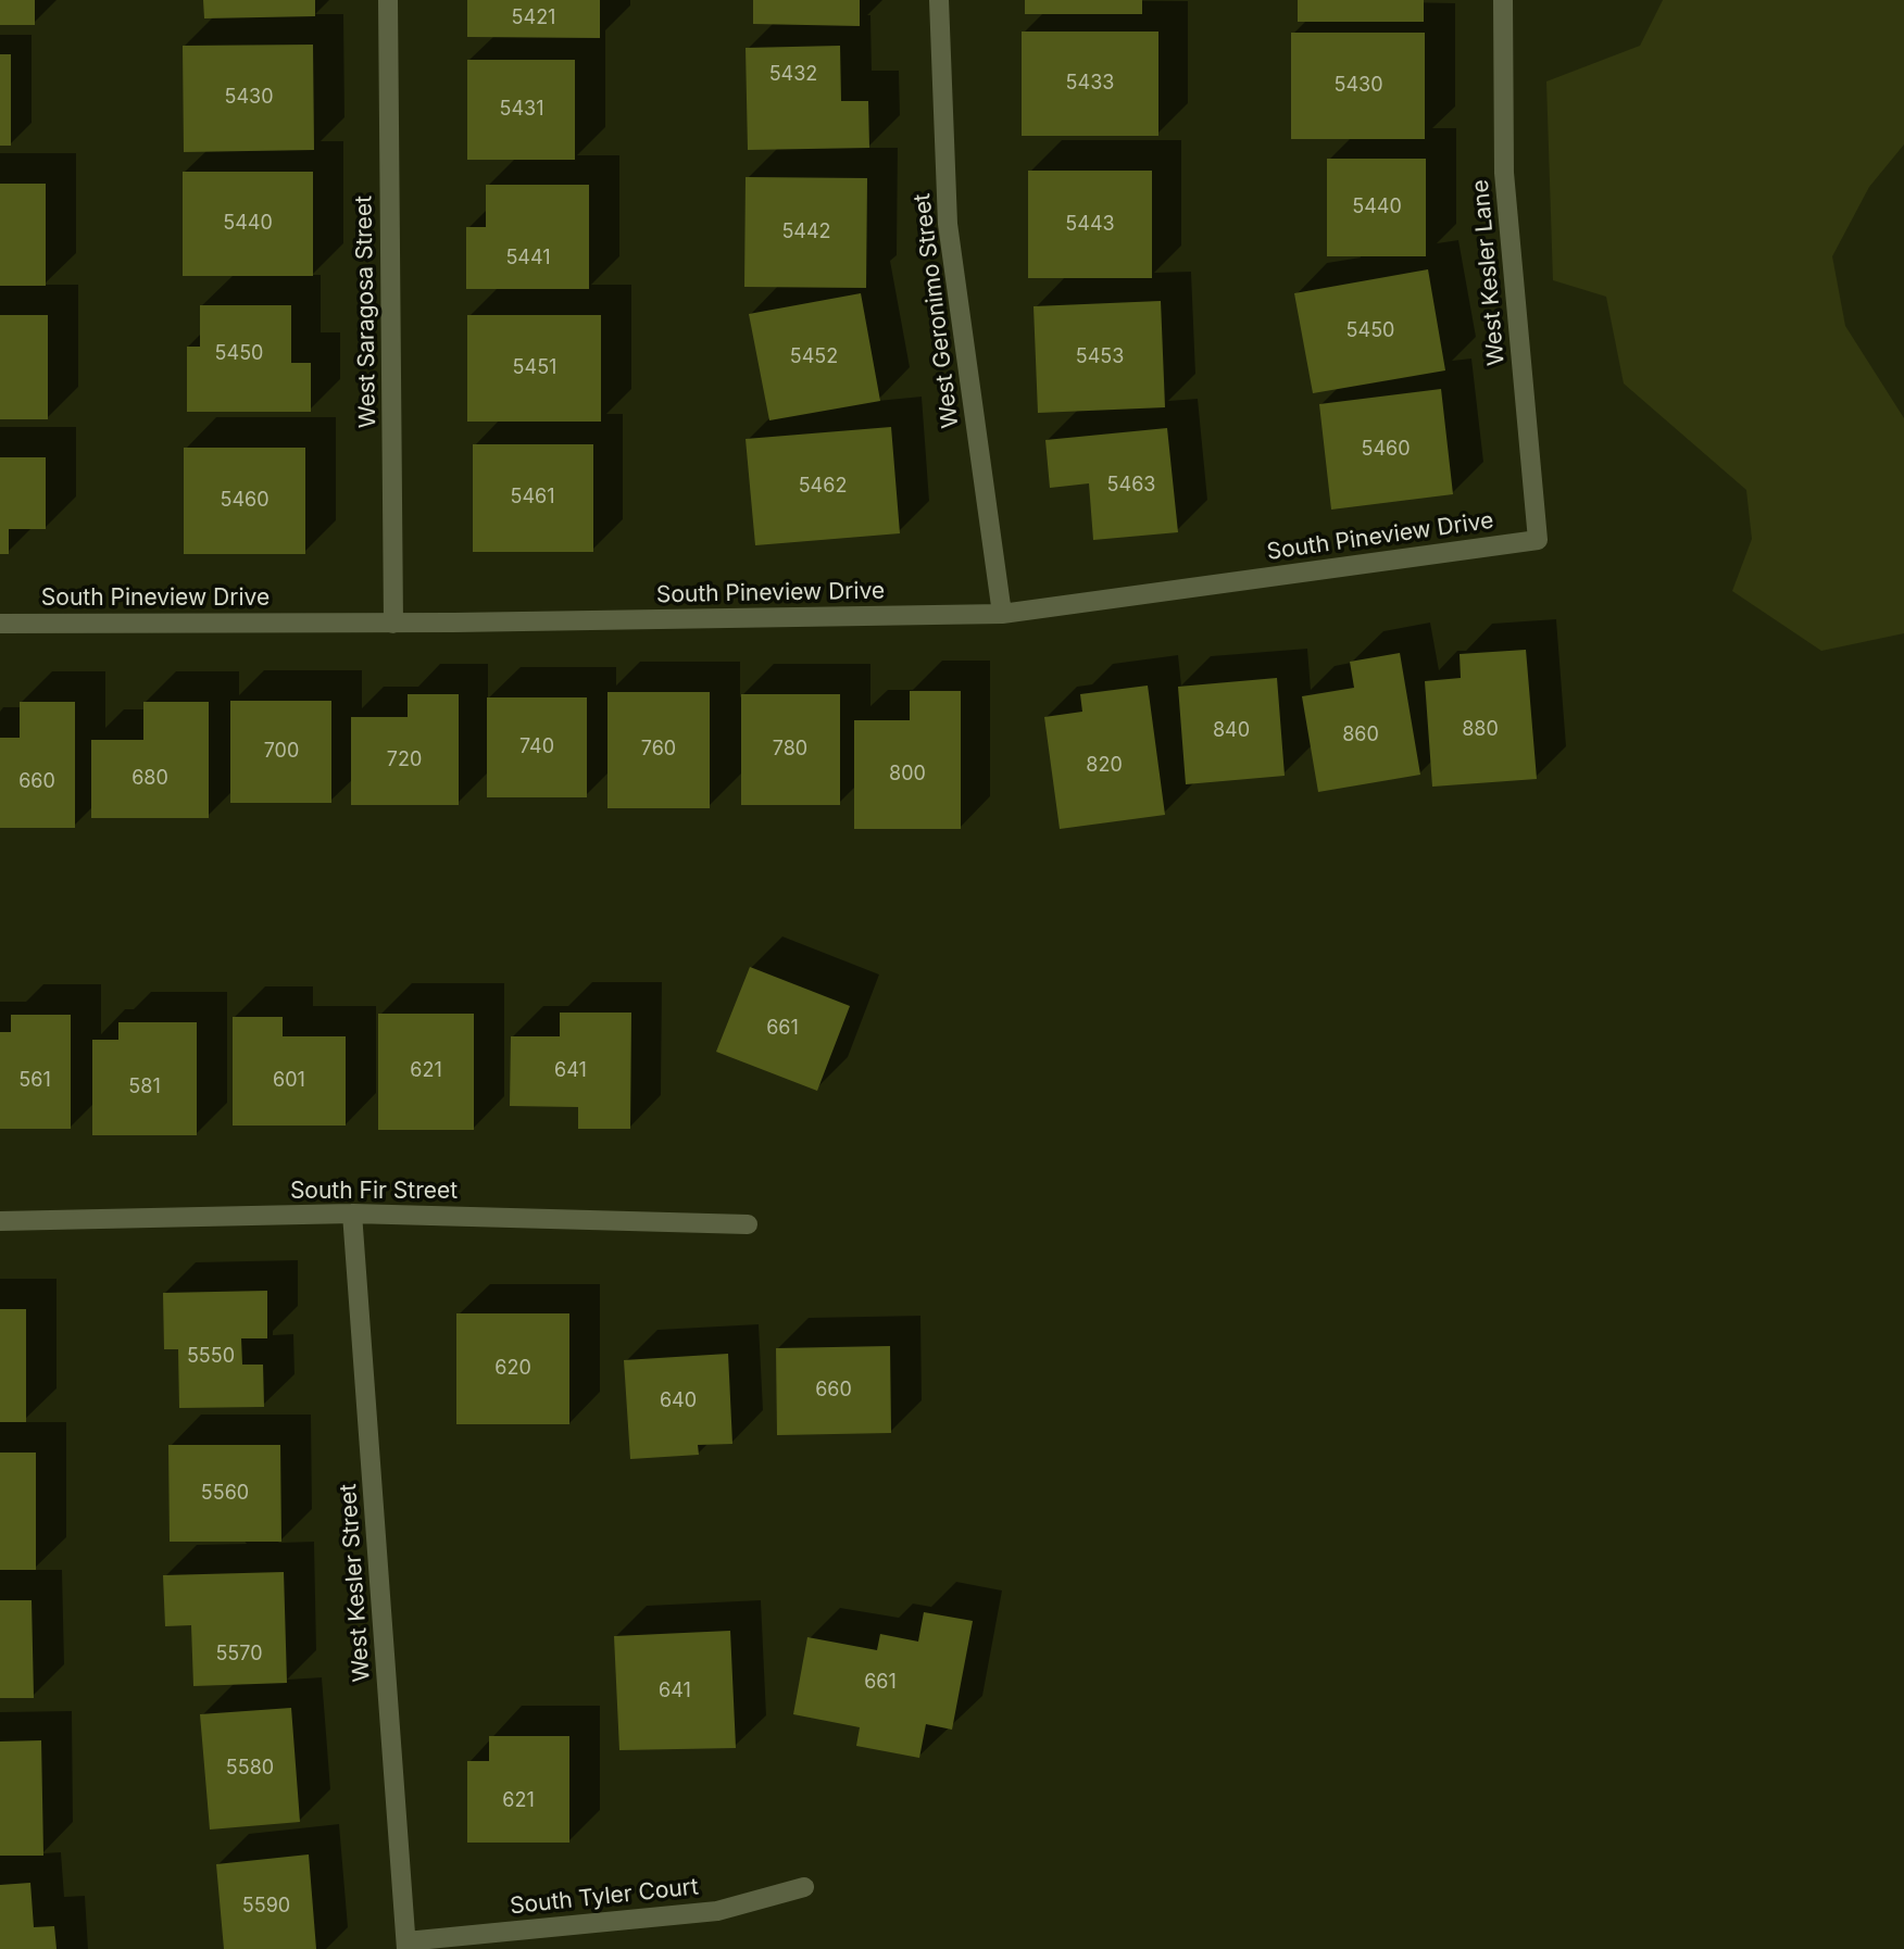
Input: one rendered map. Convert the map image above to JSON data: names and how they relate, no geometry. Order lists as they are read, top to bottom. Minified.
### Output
{"streets":{"street":["West Kesler Lane","West Geronimo Street","West Saragosa Street","South Pineview Drive","South Fir Street","West Kesler Street","South Tyler Court"]},"crossings":[["West Kesler Lane","South Pineview Drive"],["West Geronimo Street","South Pineview Drive"],["West Saragosa Street","South Pineview Drive"],["South Fir Street","West Kesler Street"],["West Kesler Street","South Tyler Court"]],"house_numbers":["5421","5432","5433","5430","5430","5431","5440","5440","5443","5442","5441","5450","5450","5452","5453","5451","5460","5463","5462","5461","5460","880","840","860","740","760","780","700","720","820","800","680","660","661","621","641","561","601","581","5550","620","660","640","5560","5570","661","641","5580","621","5590"]}
